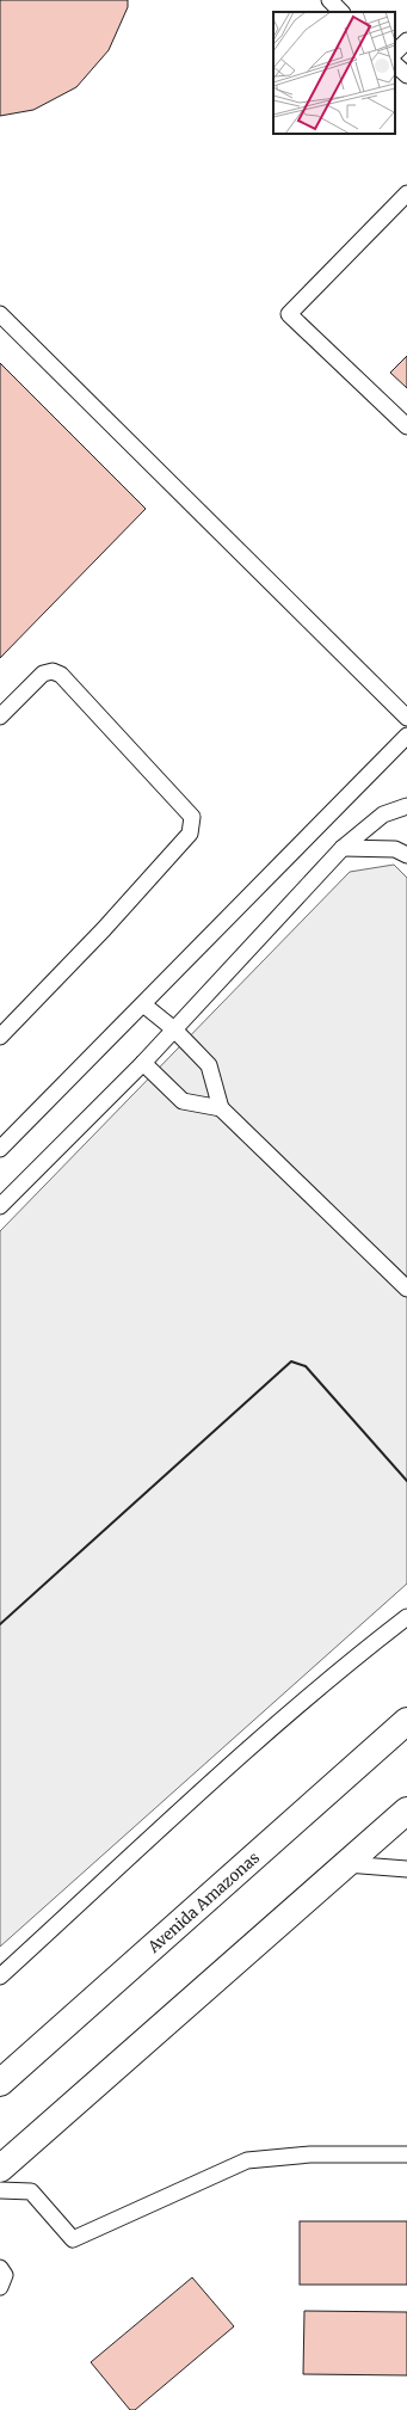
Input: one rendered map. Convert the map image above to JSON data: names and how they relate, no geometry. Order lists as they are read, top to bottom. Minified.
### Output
{"streets":{"main road":["Avenida Amazonas"]}}
